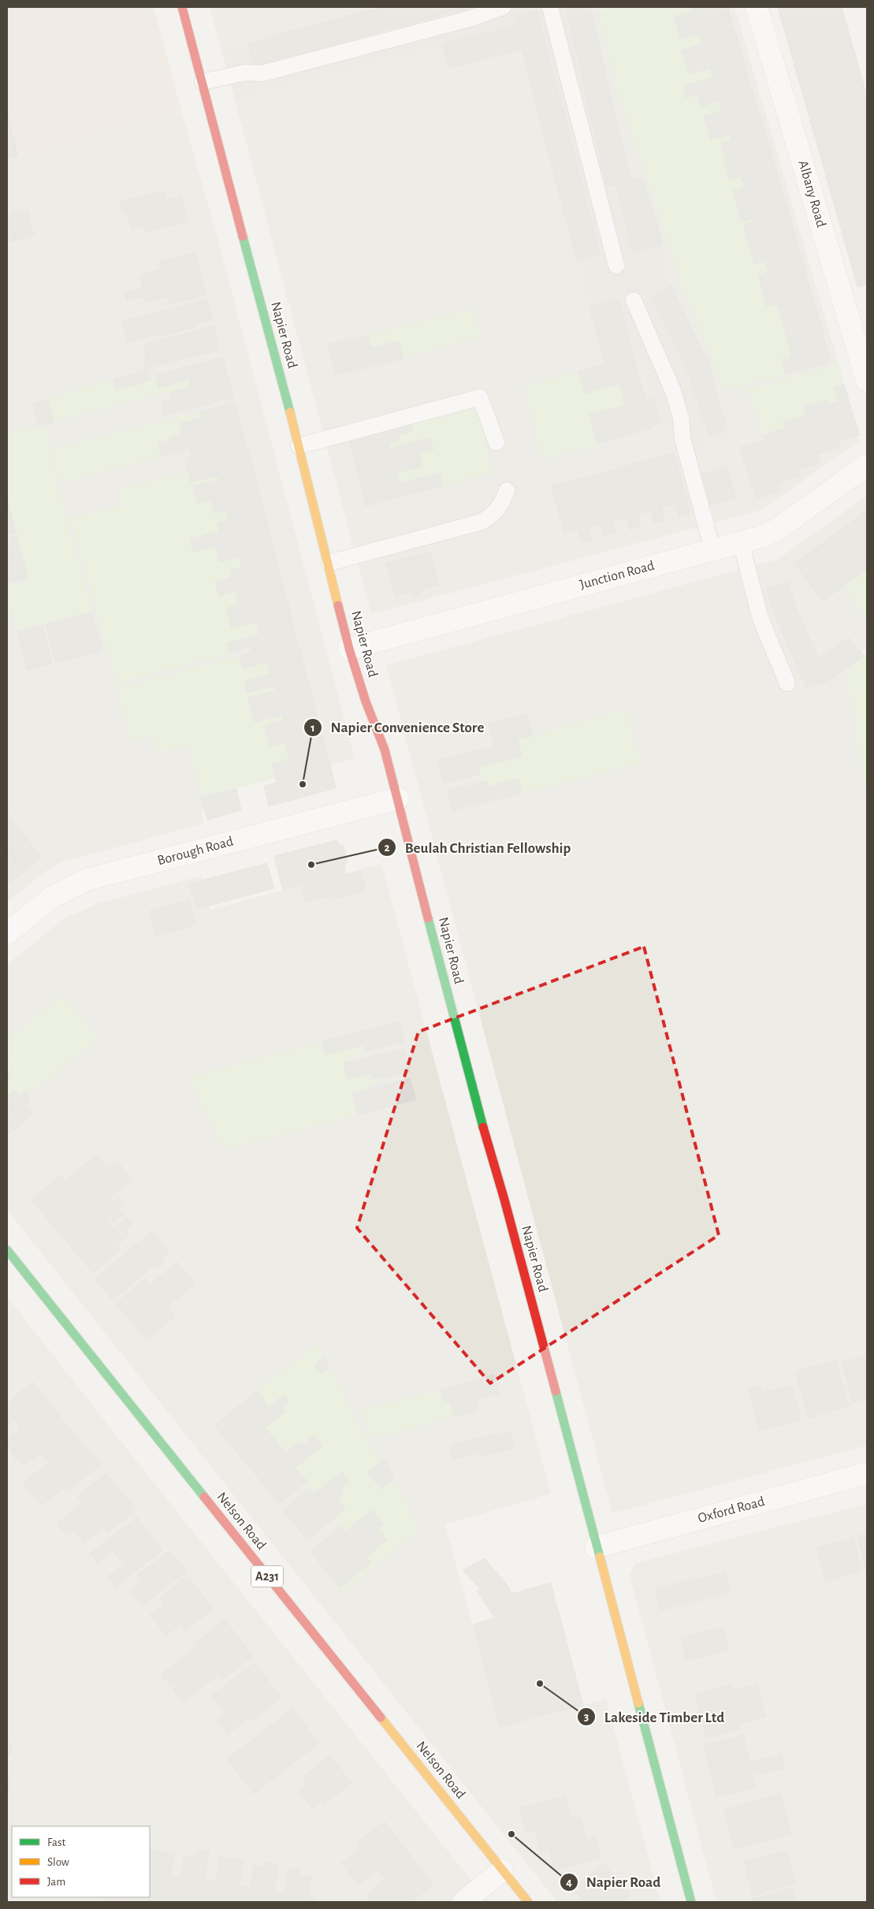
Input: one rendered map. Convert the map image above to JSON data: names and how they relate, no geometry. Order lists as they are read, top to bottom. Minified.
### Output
{"streets":{"street":["Albany Road","Napier Road","Junction Road","Borough Road","Oxford Road","Nelson Road","A231"]},"crossings":[["Napier Road","Junction Road"],["Napier Road","Borough Road"],["Napier Road","Oxford Road"]],"places":["Napier Convenience Store","Beulah Christian Fellowship","Lakeside Timber Ltd","Napier Road"],"legend":["Fast","Slow","Jam"]}
